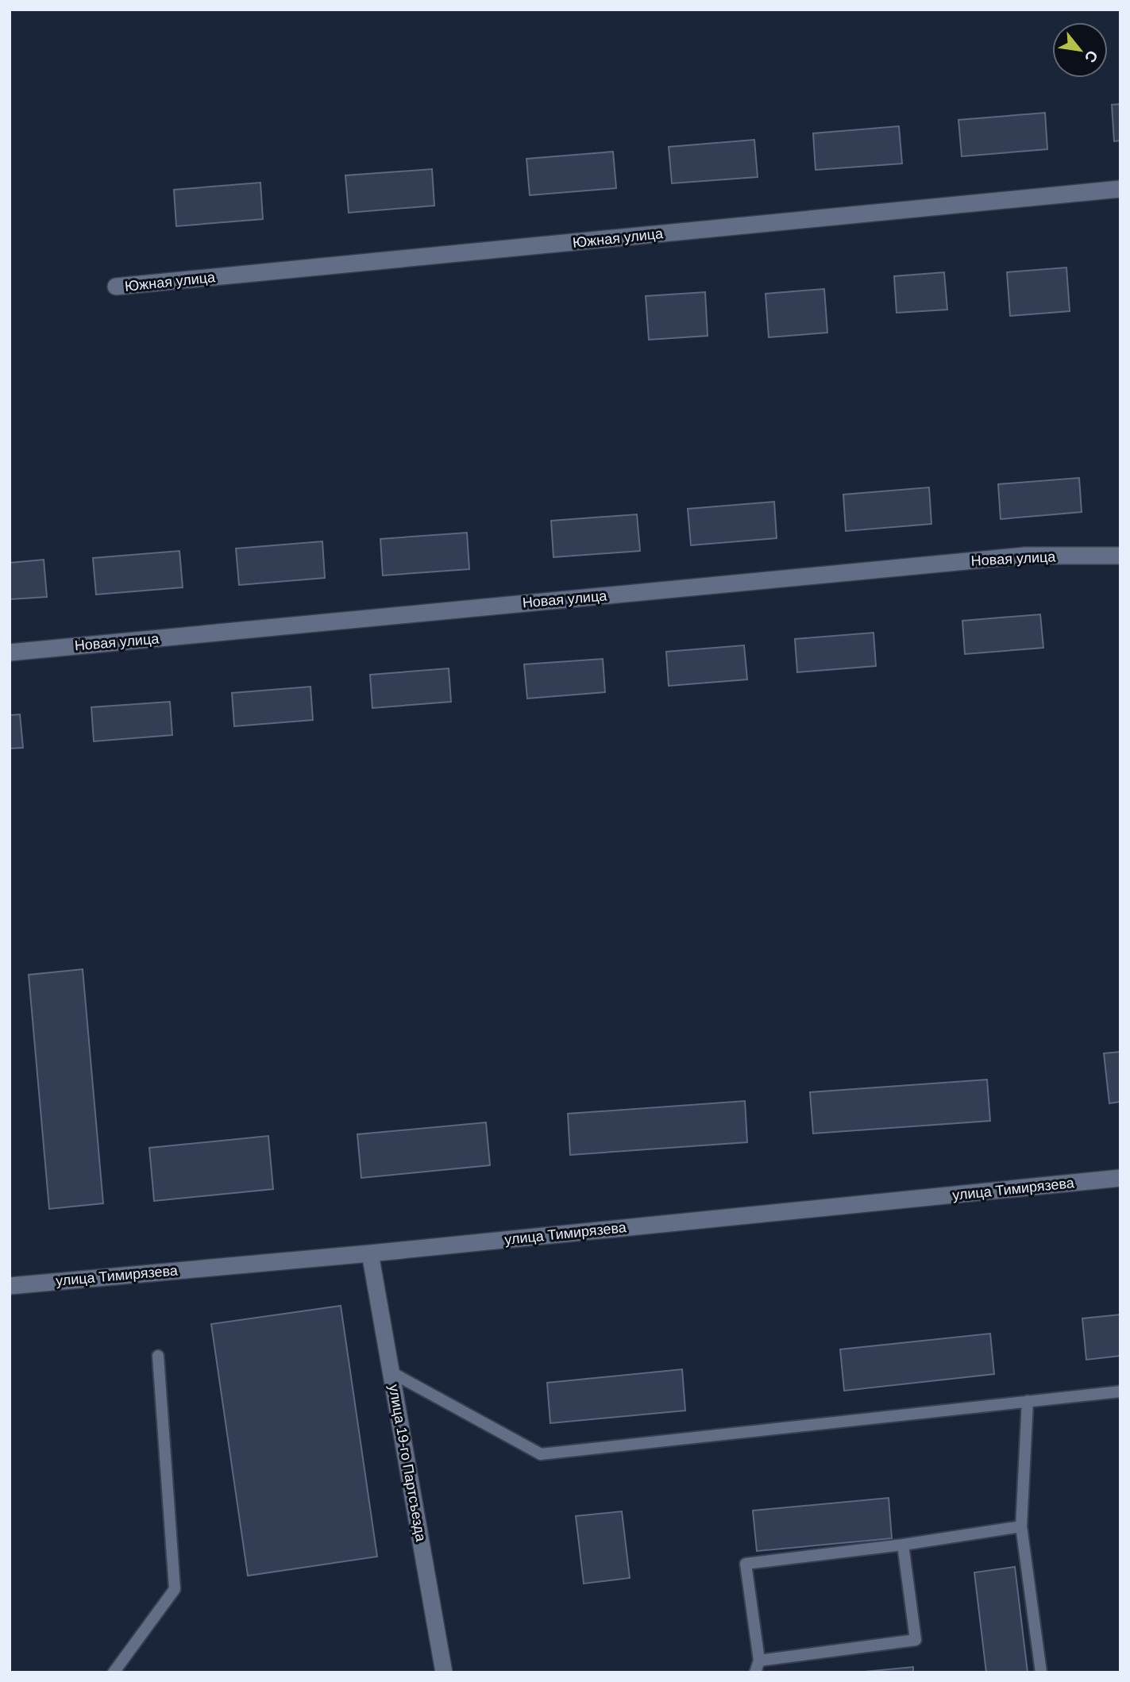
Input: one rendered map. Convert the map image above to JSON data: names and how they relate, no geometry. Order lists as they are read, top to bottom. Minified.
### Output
{"streets":{"street":["Южная улица","Новая улица","улица Тимирязева","улица 19-го Партсъезда"]},"crossings":[["улица Тимирязева","улица 19-го Партсъезда"]],"north":"bottom right"}
